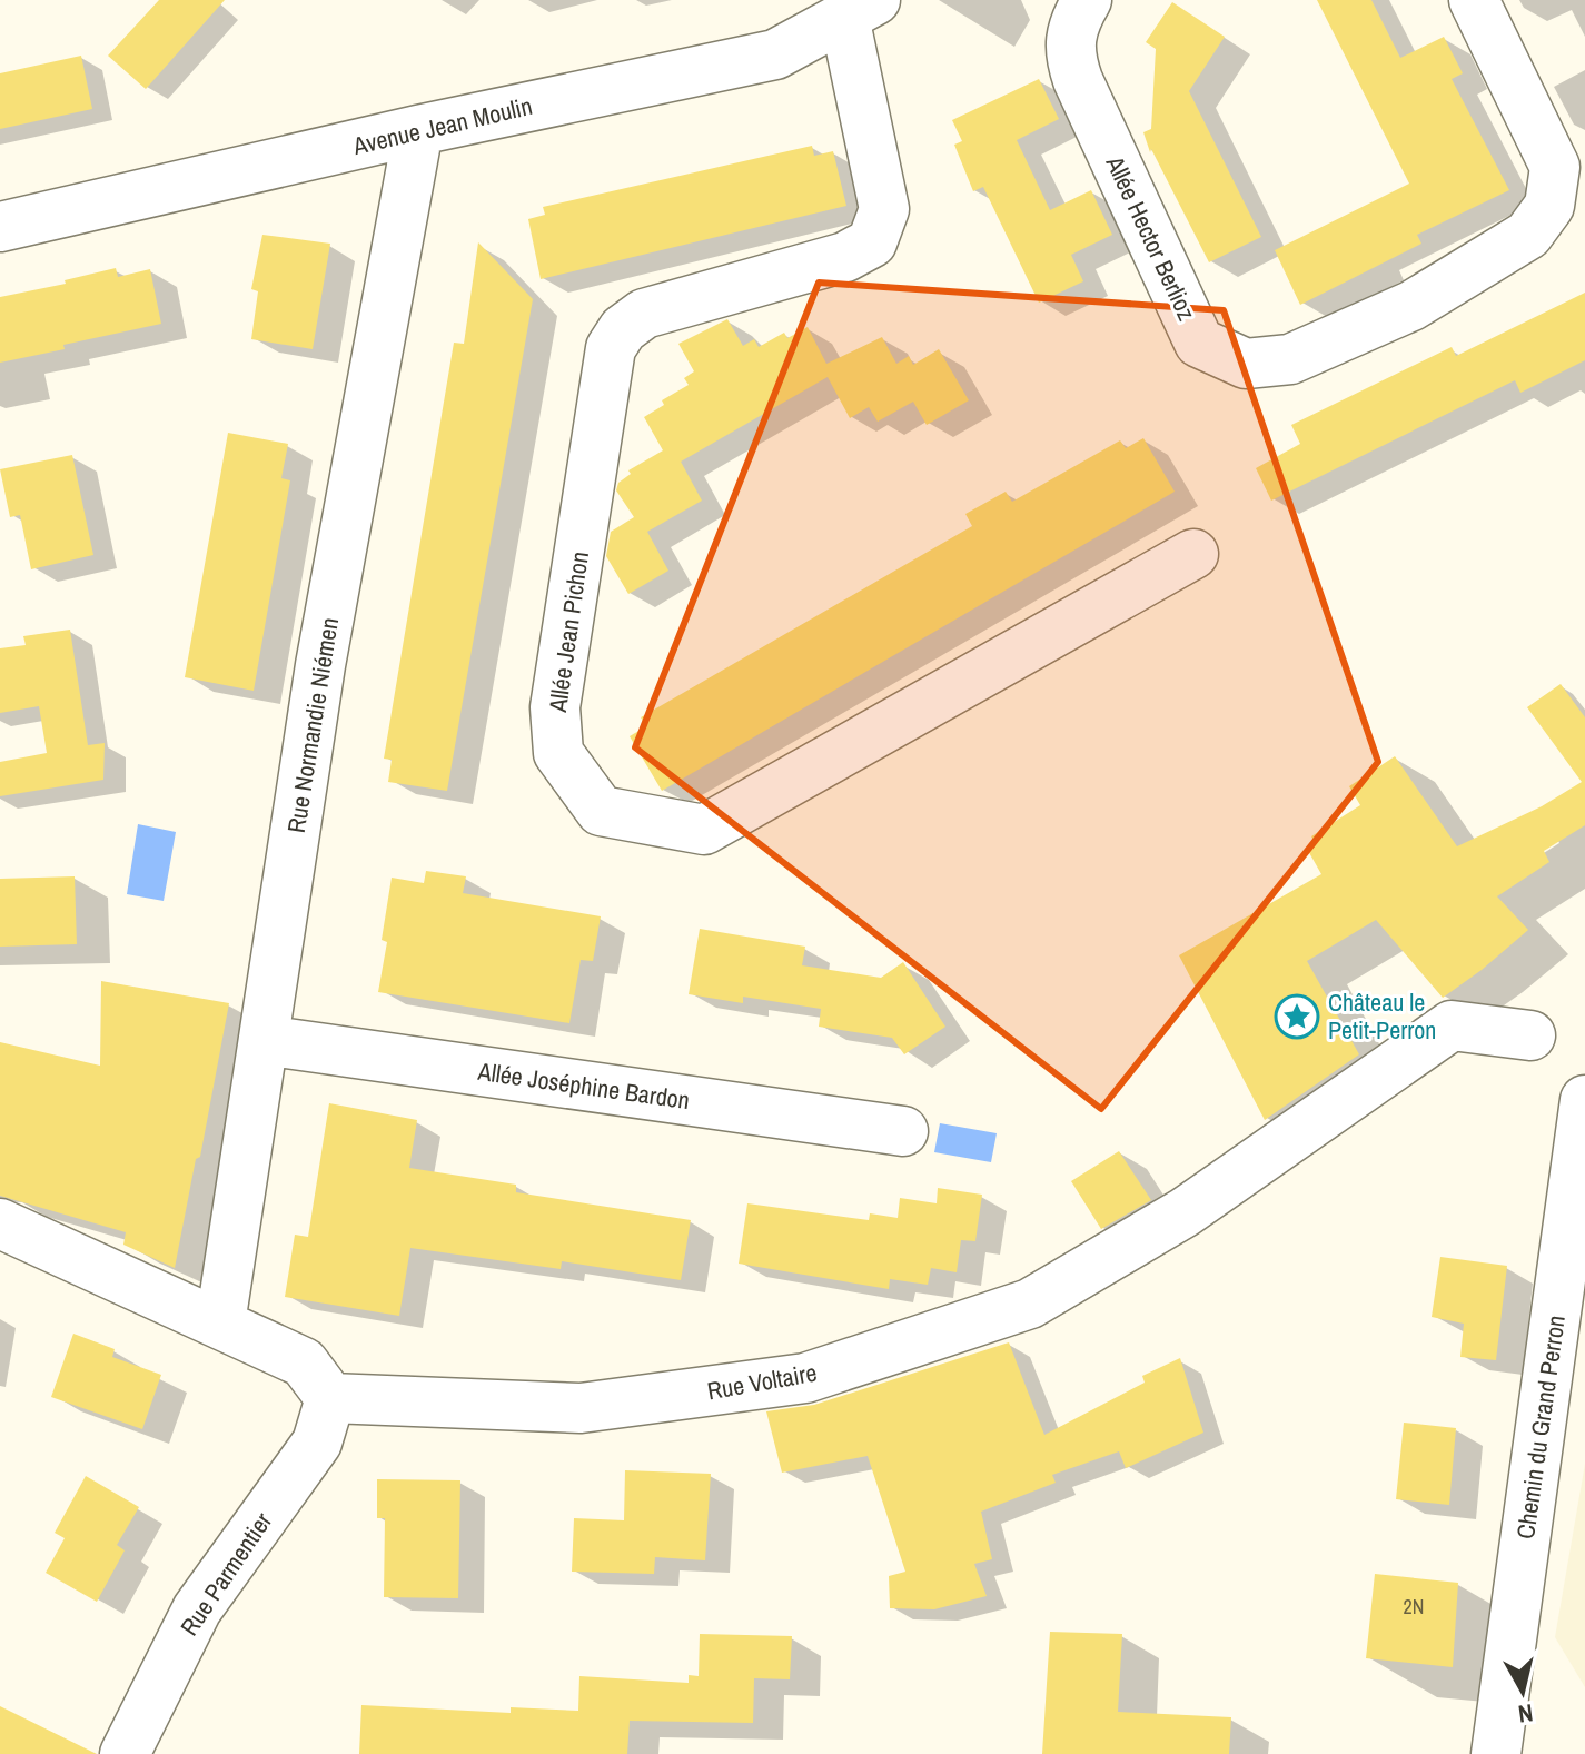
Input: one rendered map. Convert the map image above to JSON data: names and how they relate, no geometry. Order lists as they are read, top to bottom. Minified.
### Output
{"streets":{"street":["Avenue Jean Moulin","Allée Hector Berlioz","Allée Jean Pichon","Rue Normandie Niémen","Allée Joséphine Bardon","Rue Voltaire","Chemin du Grand Perron","Rue Parmentier"]},"crossings":[["Avenue Jean Moulin","Allée Jean Pichon"],["Avenue Jean Moulin","Rue Normandie Niémen"],["Rue Normandie Niémen","Allée Joséphine Bardon"],["Rue Voltaire","Rue Parmentier"]],"places":{"place":["Château le Petit-Perron"]},"house_numbers":["2N"],"north":"bottom"}
